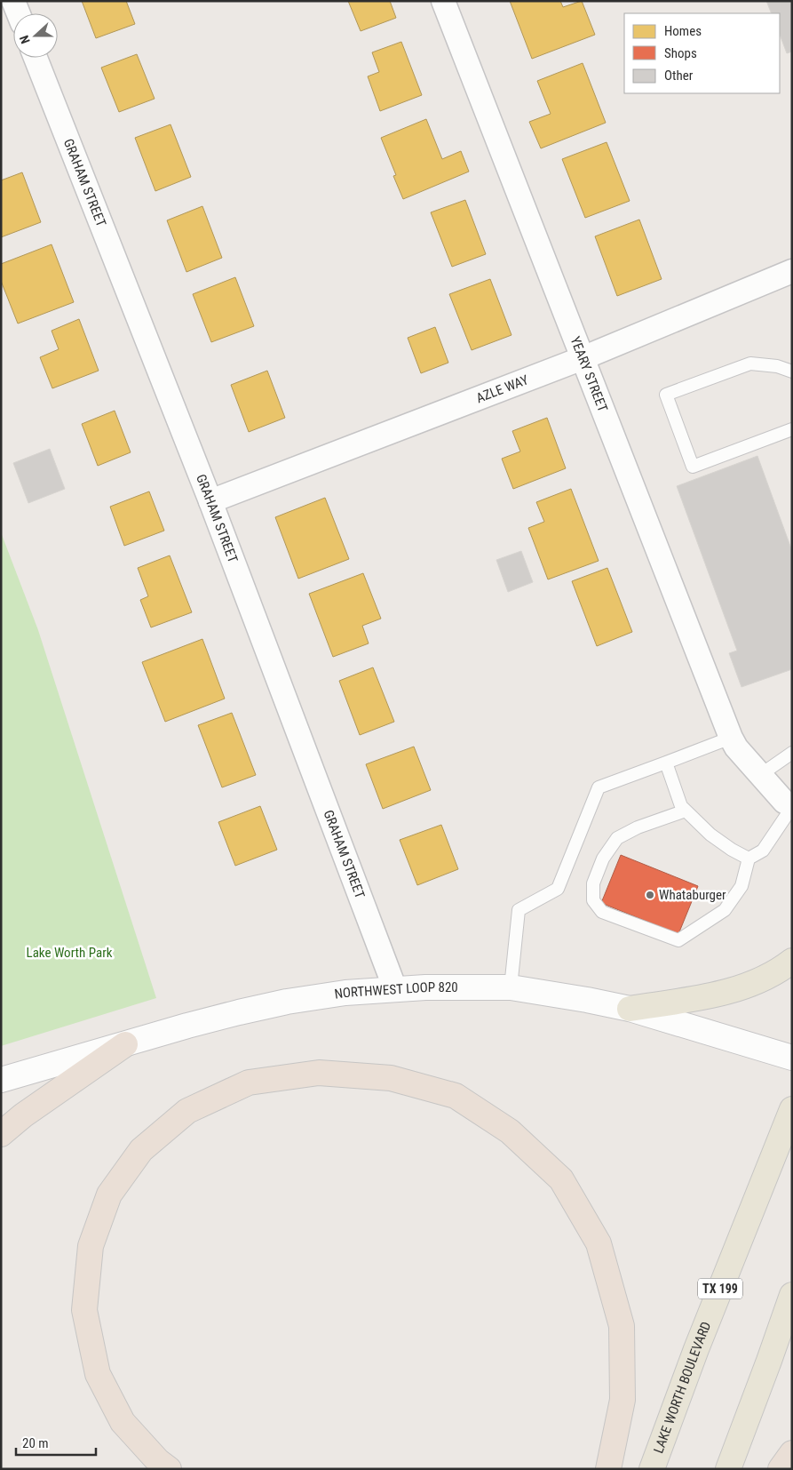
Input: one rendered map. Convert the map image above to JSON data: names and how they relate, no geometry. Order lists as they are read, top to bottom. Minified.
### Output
{"streets":{"main road":["NORTHWEST LOOP 820","TX 199","LAKE WORTH BOULEVARD"],"street":["GRAHAM STREET","YEARY STREET","AZLE WAY"]},"crossings":[["GRAHAM STREET","AZLE WAY"],["GRAHAM STREET","NORTHWEST LOOP 820"],["YEARY STREET","AZLE WAY"]],"parks":["Lake Worth Park"],"places":["Whataburger"],"legend":["Homes","Shops","Other"],"scale_bar":"20 m","north":"left"}
